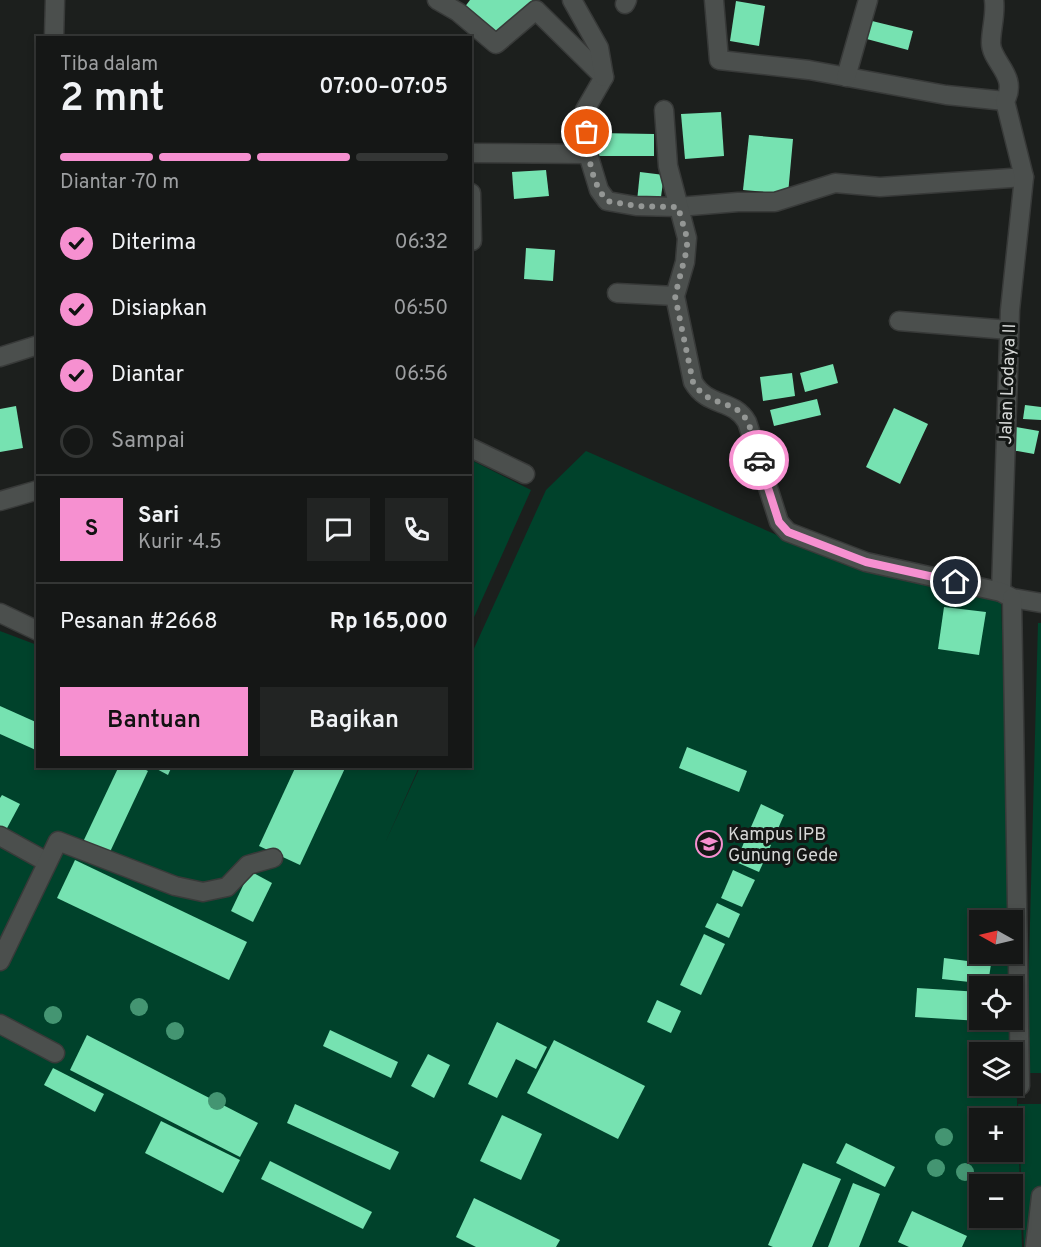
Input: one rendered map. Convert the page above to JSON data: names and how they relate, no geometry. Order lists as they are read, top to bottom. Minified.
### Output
{"streets":{"street":["Jalan Lodaya II"]},"places":{"school or university":["Kampus IPB Gunung Gede"]},"north":"left","page":{"heading":["2 mnt","Tiba dalam","07:00–07:05"],"panel":["Sari","Kurir · 4.5","Pesanan #2668","Rp 165,000"],"bar":"Diantar · 70 m","list":[["Diterima","06:32"],["Disiapkan","06:50"],["Diantar","06:56"],"Sampai"],"round":"S","buttons":["Bantuan","Bagikan"],"map_buttons":["+","−"]}}
